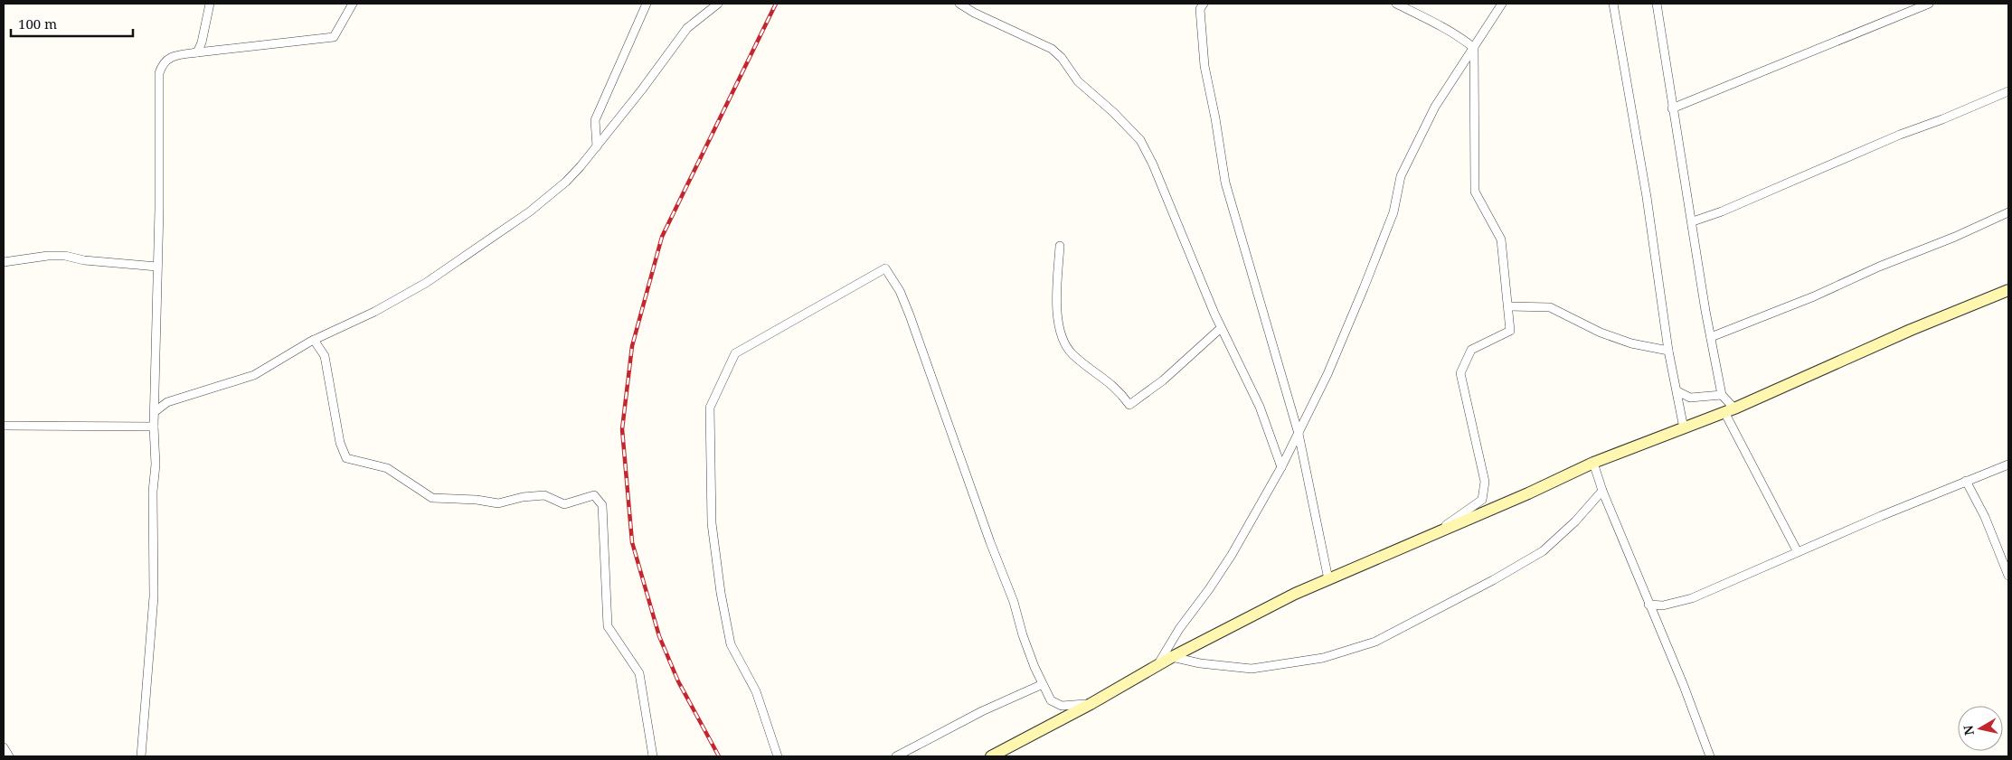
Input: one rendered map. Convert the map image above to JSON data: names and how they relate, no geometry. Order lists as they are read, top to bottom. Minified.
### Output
{"scale_bar":"100 m","north":"left"}
